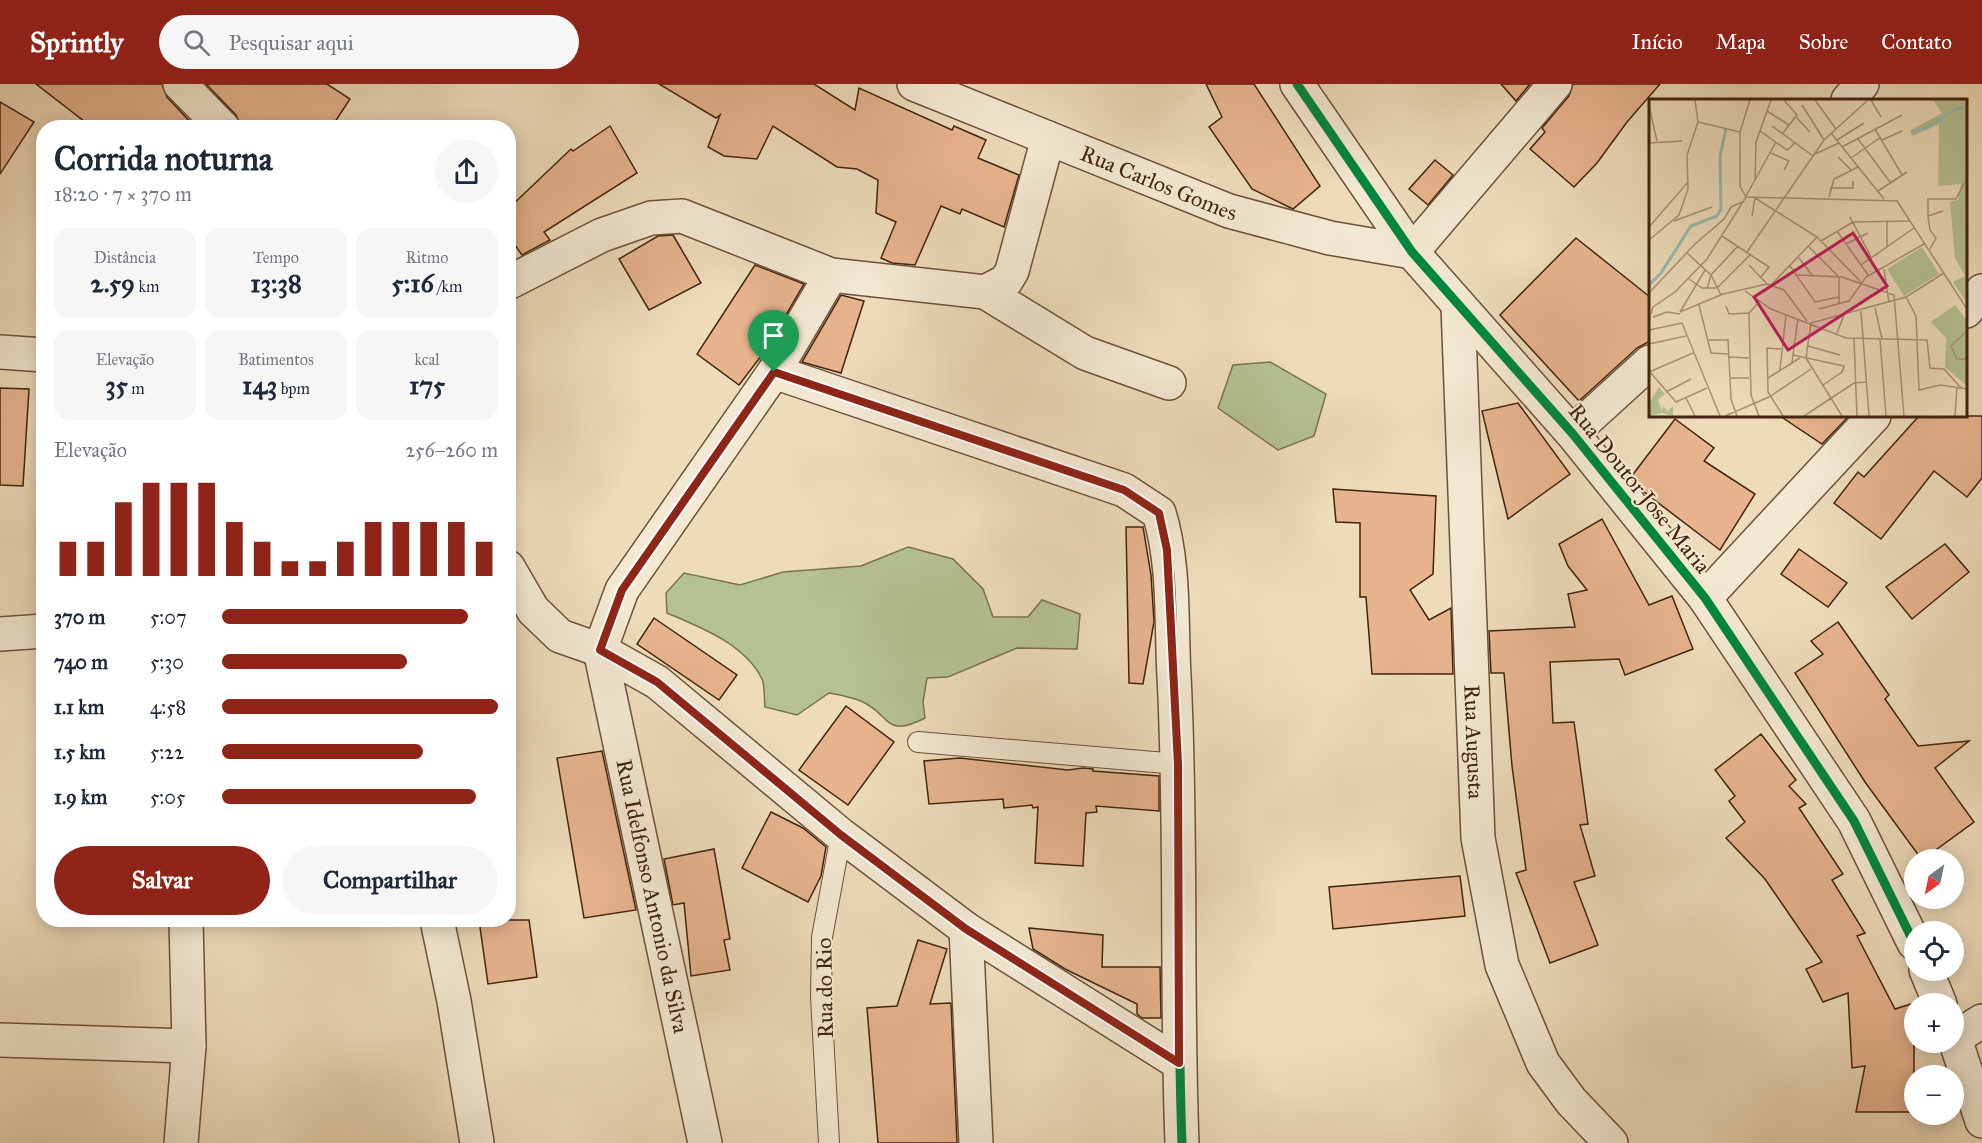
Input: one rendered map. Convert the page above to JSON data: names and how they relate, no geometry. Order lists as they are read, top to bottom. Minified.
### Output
{"streets":{"street":["Rua Carlos Gomes","Rua Doutor Jose Maria","Rua Augusta","Rua Idelfonso Antonio da Silva"],"lane":["Rua do Rio"]},"crossings":[["Rua Carlos Gomes","Rua Doutor Jose Maria"],["Rua Doutor Jose Maria","Rua Augusta"]],"north":"bottom left","page":{"header":"Sprintly","search":"Pesquisar aqui","nav":["Início","Mapa","Sobre","Contato"],"heading":["Corrida noturna","18:20 · 7 × 370 m"],"stats":[["Distância","2.59 km"],["Tempo","13:38"],["Ritmo","5:16 /km"],["Elevação","35 m"],["Batimentos","143 bpm"],["kcal","175"]],"chart":["Elevação","256–260 m"],"list":[{"name":"370 m","note":"5:07"},{"name":"740 m","note":"5:30"},{"name":"1.1 km","note":"4:58"},{"name":"1.5 km","note":"5:22"},{"name":"1.9 km","note":"5:05"}],"buttons":["Salvar","Compartilhar"],"map_buttons":["+","−"]}}
